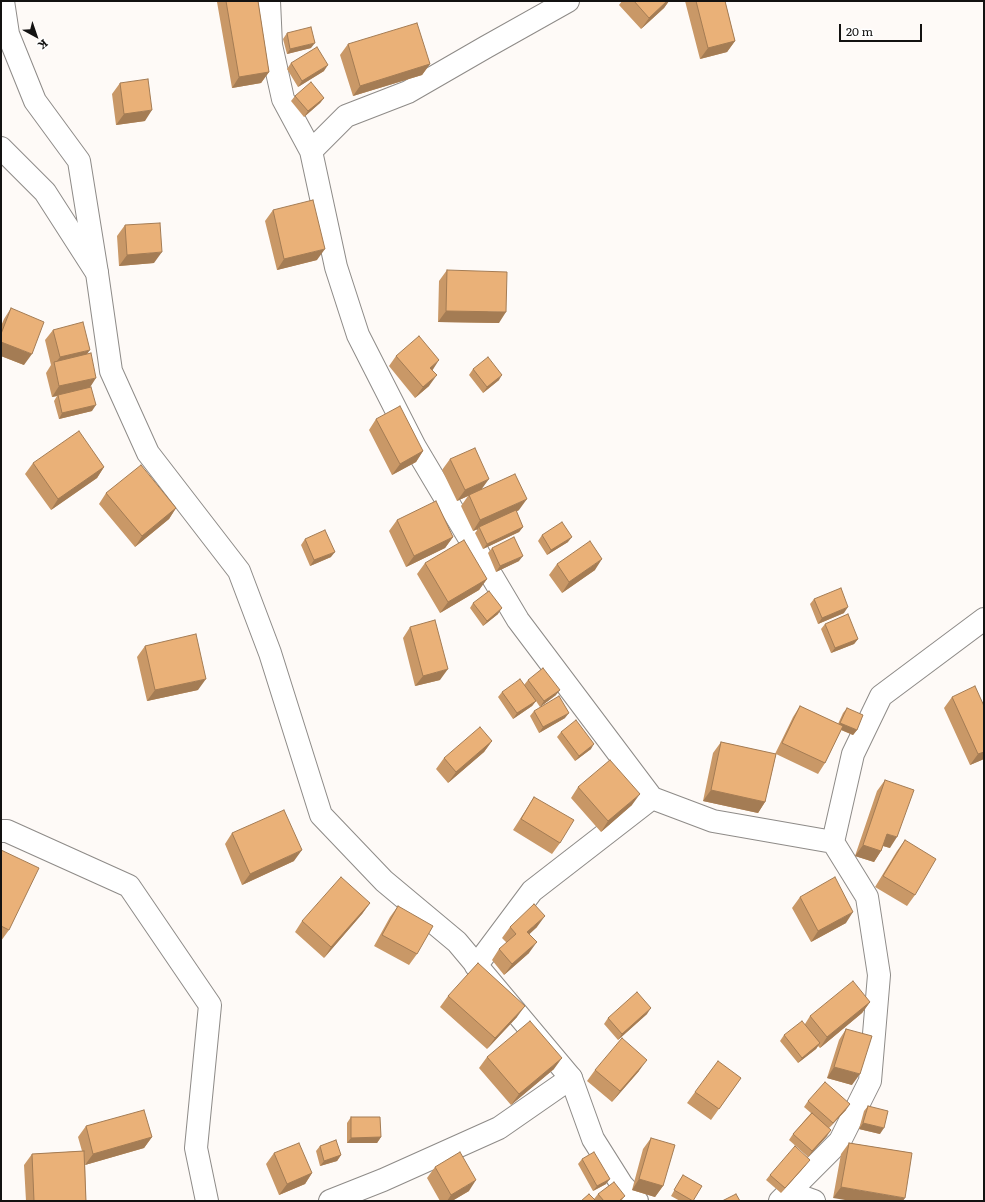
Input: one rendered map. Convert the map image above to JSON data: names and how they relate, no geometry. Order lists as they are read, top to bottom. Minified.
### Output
{"scale_bar":"20 m","north":"bottom right"}
